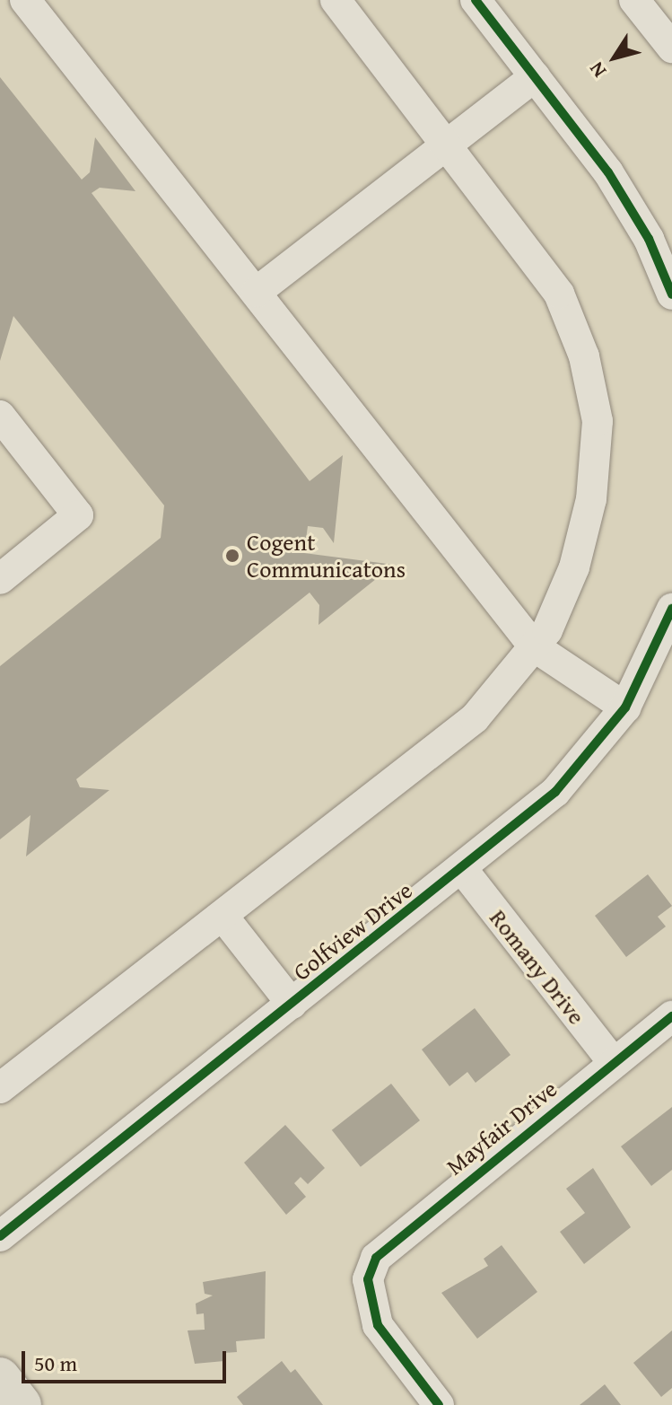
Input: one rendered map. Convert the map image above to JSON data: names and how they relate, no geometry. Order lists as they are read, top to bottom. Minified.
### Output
{"streets":{"street":["Golfview Drive","Romany Drive","Mayfair Drive"]},"crossings":[["Golfview Drive","Romany Drive"],["Romany Drive","Mayfair Drive"]],"places":["Cogent Communicatons"],"scale_bar":"50 m","north":"bottom left"}
